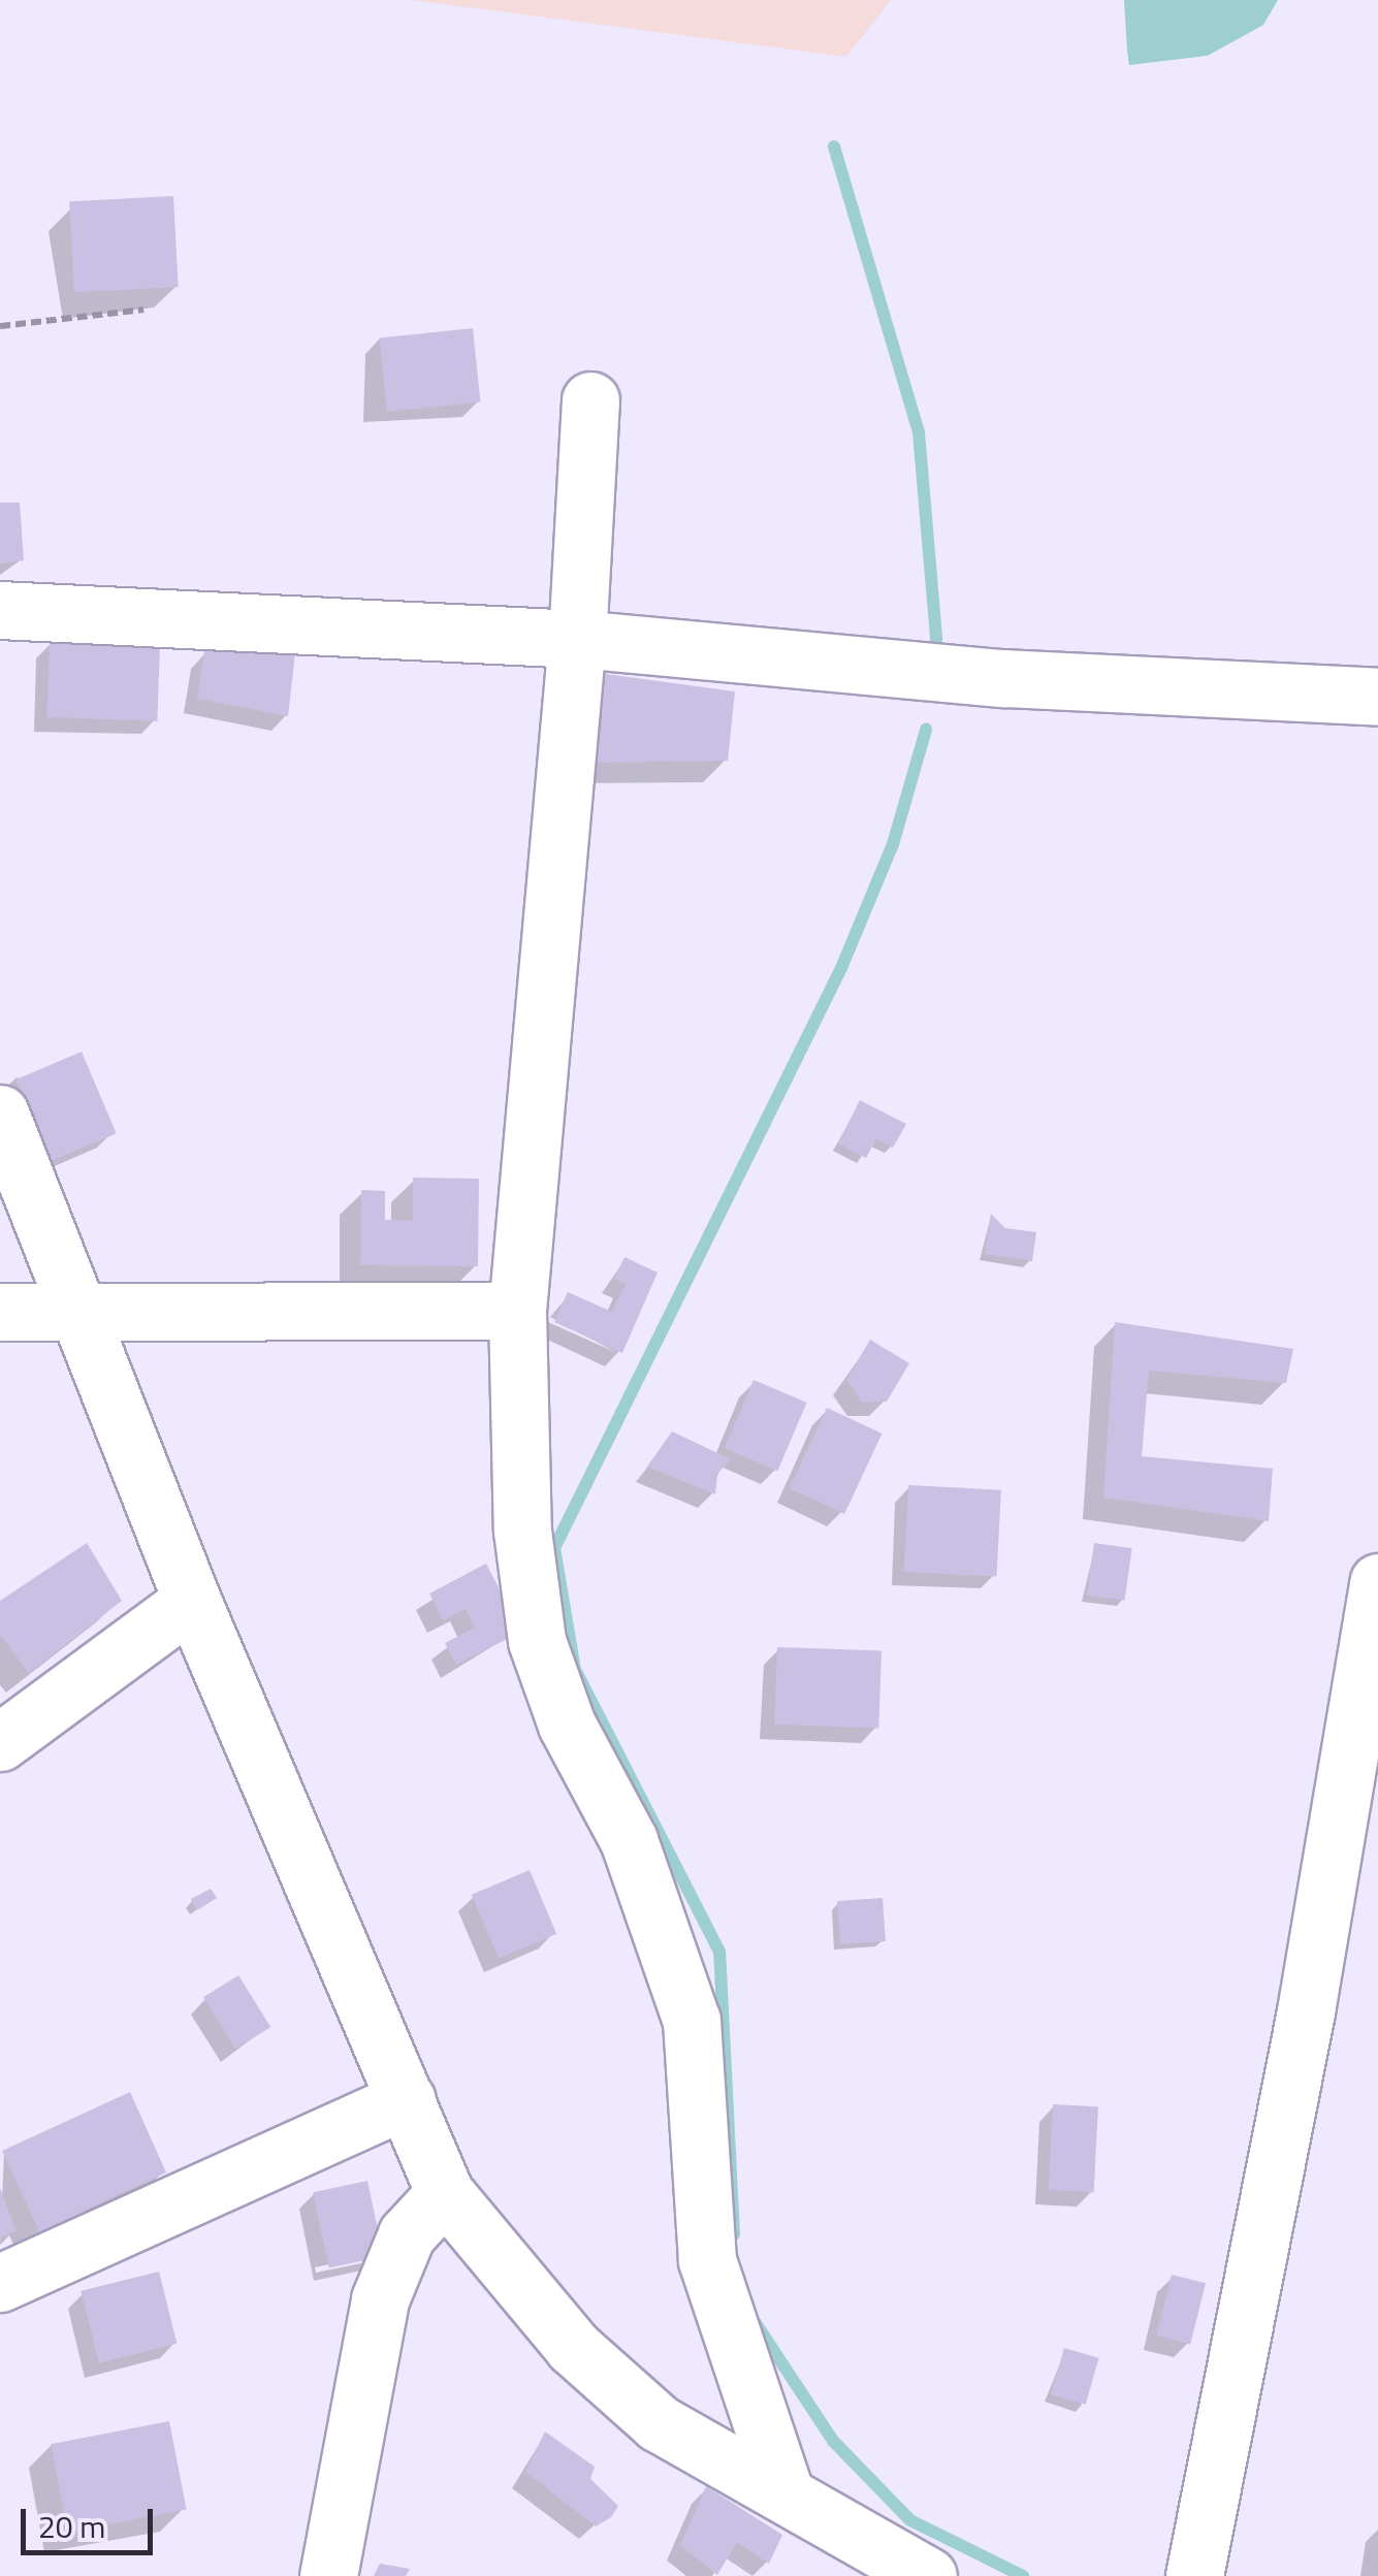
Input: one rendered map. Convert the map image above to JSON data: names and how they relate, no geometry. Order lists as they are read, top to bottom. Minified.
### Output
{"scale_bar":"20 m"}
